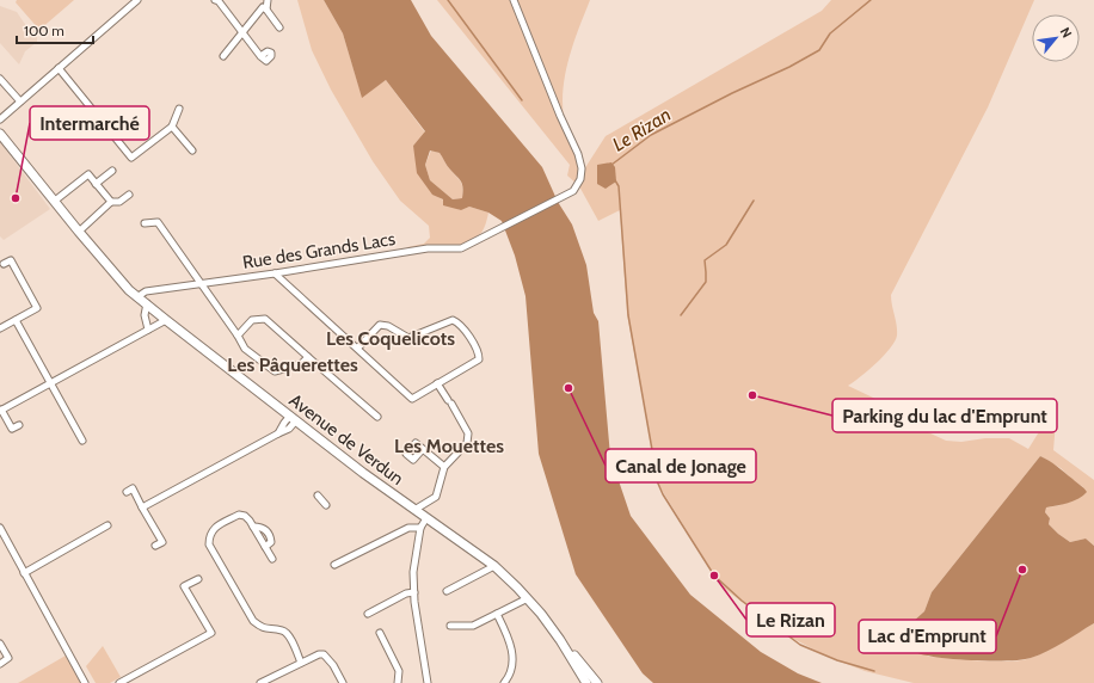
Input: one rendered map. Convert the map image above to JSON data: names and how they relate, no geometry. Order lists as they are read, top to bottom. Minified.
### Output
{"streets":{"main road":["Avenue de Verdun"],"street":["Rue des Grands Lacs"]},"crossings":[["Rue des Grands Lacs","Avenue de Verdun"]],"districts":["Les Coquelicots","Les Pâquerettes","Les Mouettes"],"water":["Le Rizan"],"places":["Intermarché","Canal de Jonage","Parking du lac d'Emprunt","Lac d'Emprunt","Le Rizan"],"scale_bar":"100 m","north":"top right"}
